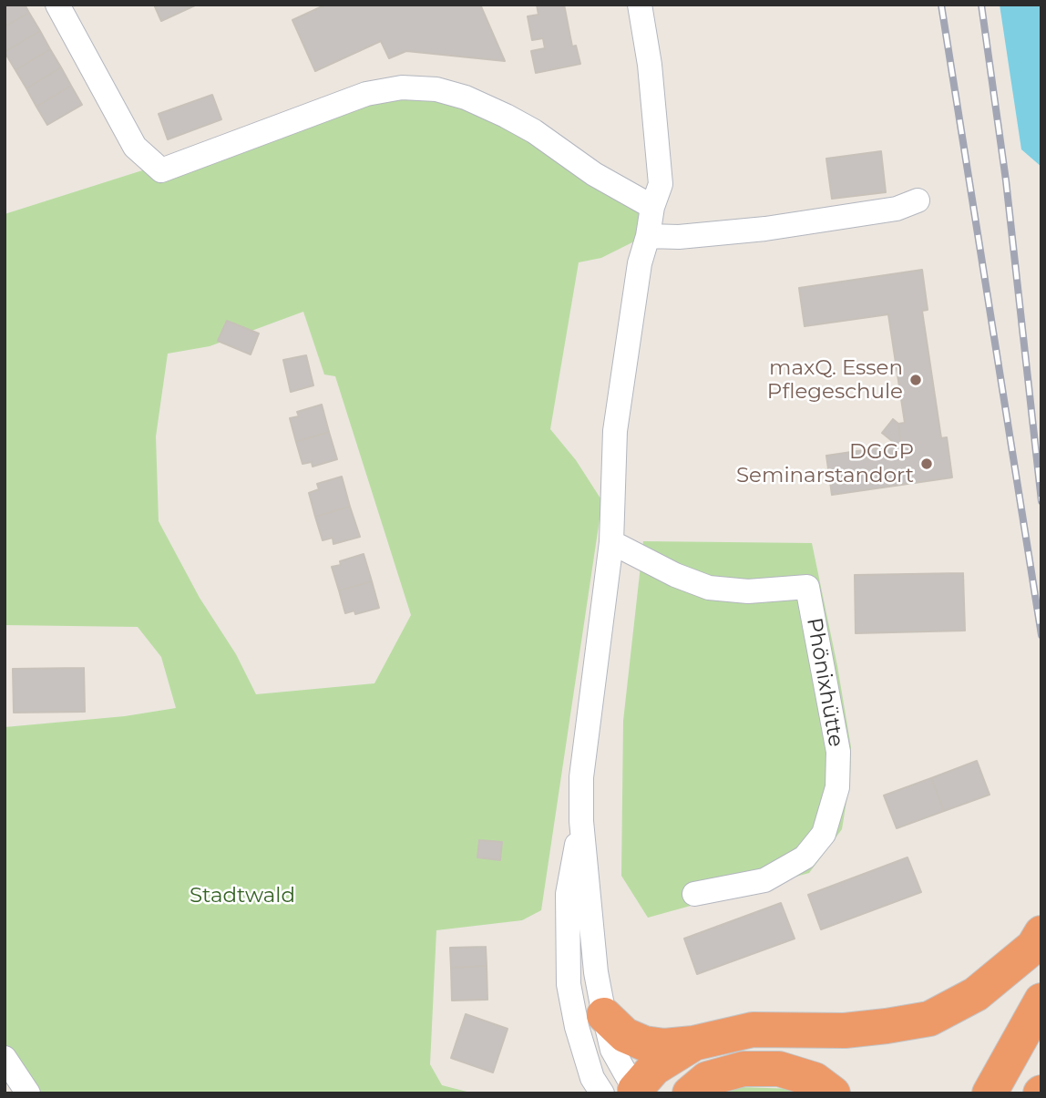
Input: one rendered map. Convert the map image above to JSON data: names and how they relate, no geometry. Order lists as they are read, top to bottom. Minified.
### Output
{"streets":{"street":["Phönixhütte"]},"parks":["Stadtwald"],"places":["maxQ. Essen Pflegeschule","DGGP Seminarstandort"]}
